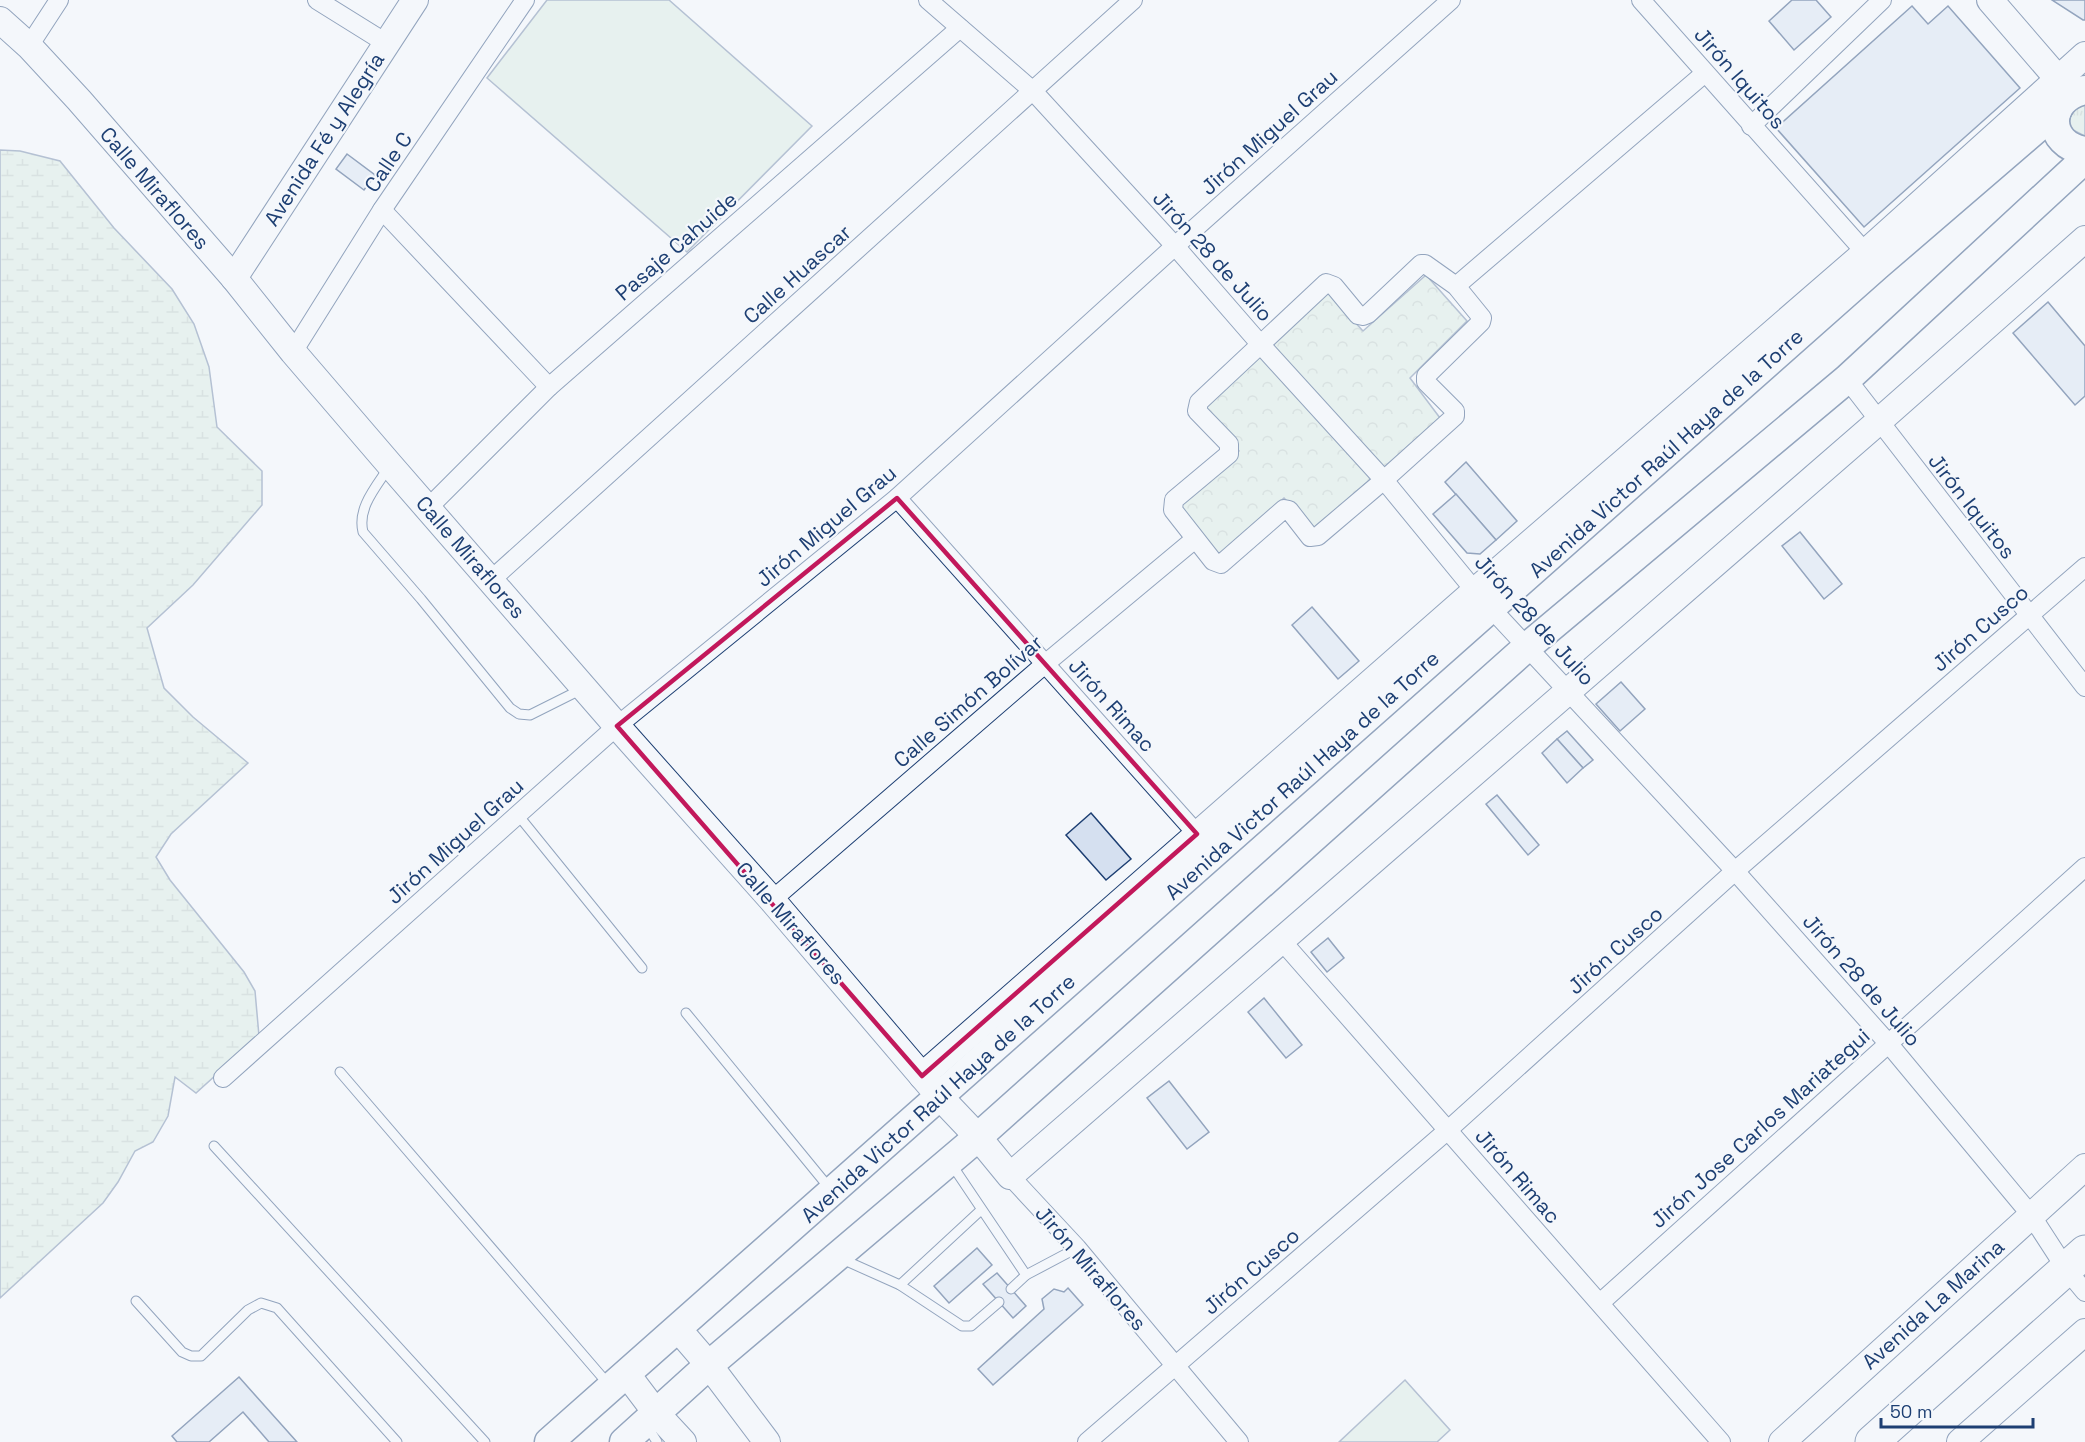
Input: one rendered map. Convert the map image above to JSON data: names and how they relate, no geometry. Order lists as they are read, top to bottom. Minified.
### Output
{"streets":{"main road":["Avenida Victor Raúl Haya de la Torre"],"street":["Jirón Iquitos","Jirón Miguel Grau","Avenida Fé y Alegría","Calle C","Calle Miraflores","Pasaje Cahuide","Jirón 28 de Julio","Calle Huascar","Jirón Cusco","Calle Simón Bolívar","Jirón Rimac","Jirón Jose Carlos Mariategui","Jirón Miraflores","Avenida La Marina"]},"crossings":[["Jirón Iquitos","Avenida Victor Raúl Haya de la Torre"],["Jirón Iquitos","Jirón Cusco"],["Jirón Miguel Grau","Calle Miraflores"],["Jirón Miguel Grau","Jirón 28 de Julio"],["Jirón Miguel Grau","Jirón Rimac"],["Avenida Fé y Alegría","Calle Miraflores"],["Calle C","Calle Miraflores"],["Calle Miraflores","Pasaje Cahuide"],["Calle Miraflores","Calle Huascar"],["Calle Miraflores","Avenida Victor Raúl Haya de la Torre"],["Calle Miraflores","Calle Simón Bolívar"],["Calle Miraflores","Jirón Miraflores"],["Pasaje Cahuide","Jirón 28 de Julio"],["Jirón 28 de Julio","Calle Huascar"],["Jirón 28 de Julio","Avenida Victor Raúl Haya de la Torre"],["Jirón 28 de Julio","Jirón Cusco"],["Jirón 28 de Julio","Jirón Jose Carlos Mariategui"],["Jirón 28 de Julio","Avenida La Marina"],["Avenida Victor Raúl Haya de la Torre","Jirón Miraflores"],["Jirón Cusco","Jirón Rimac"],["Jirón Cusco","Jirón Miraflores"],["Calle Simón Bolívar","Jirón Rimac"],["Jirón Rimac","Jirón Jose Carlos Mariategui"]],"scale_bar":"50 m"}
